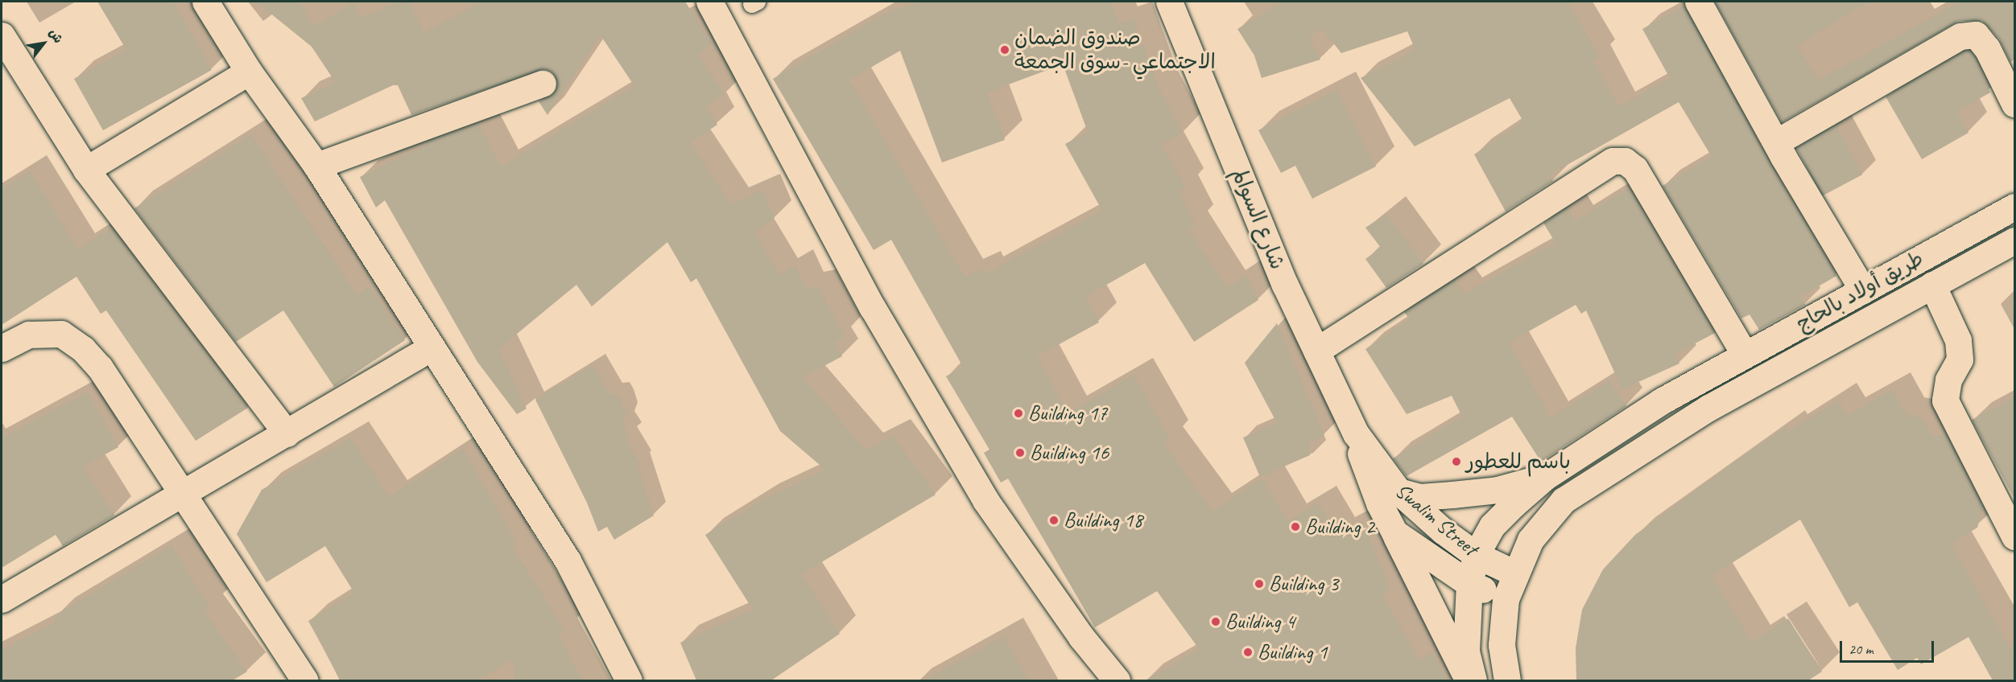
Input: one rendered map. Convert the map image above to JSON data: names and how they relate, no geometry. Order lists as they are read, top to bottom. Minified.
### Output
{"streets":{"street":["شارع السوالم","طريق أولاد بالحاج","Swalim Street"]},"crossings":[["شارع السوالم","Swalim Street"],["طريق أولاد بالحاج","Swalim Street"]],"places":["صندوق الضمان الاجتماعي -سوق الجمعة","Building 17","Building 16","باسم للعطور","Building 18","Building 2","Building 3","Building 4","Building 1"],"scale_bar":"20 m","north":"top right"}
